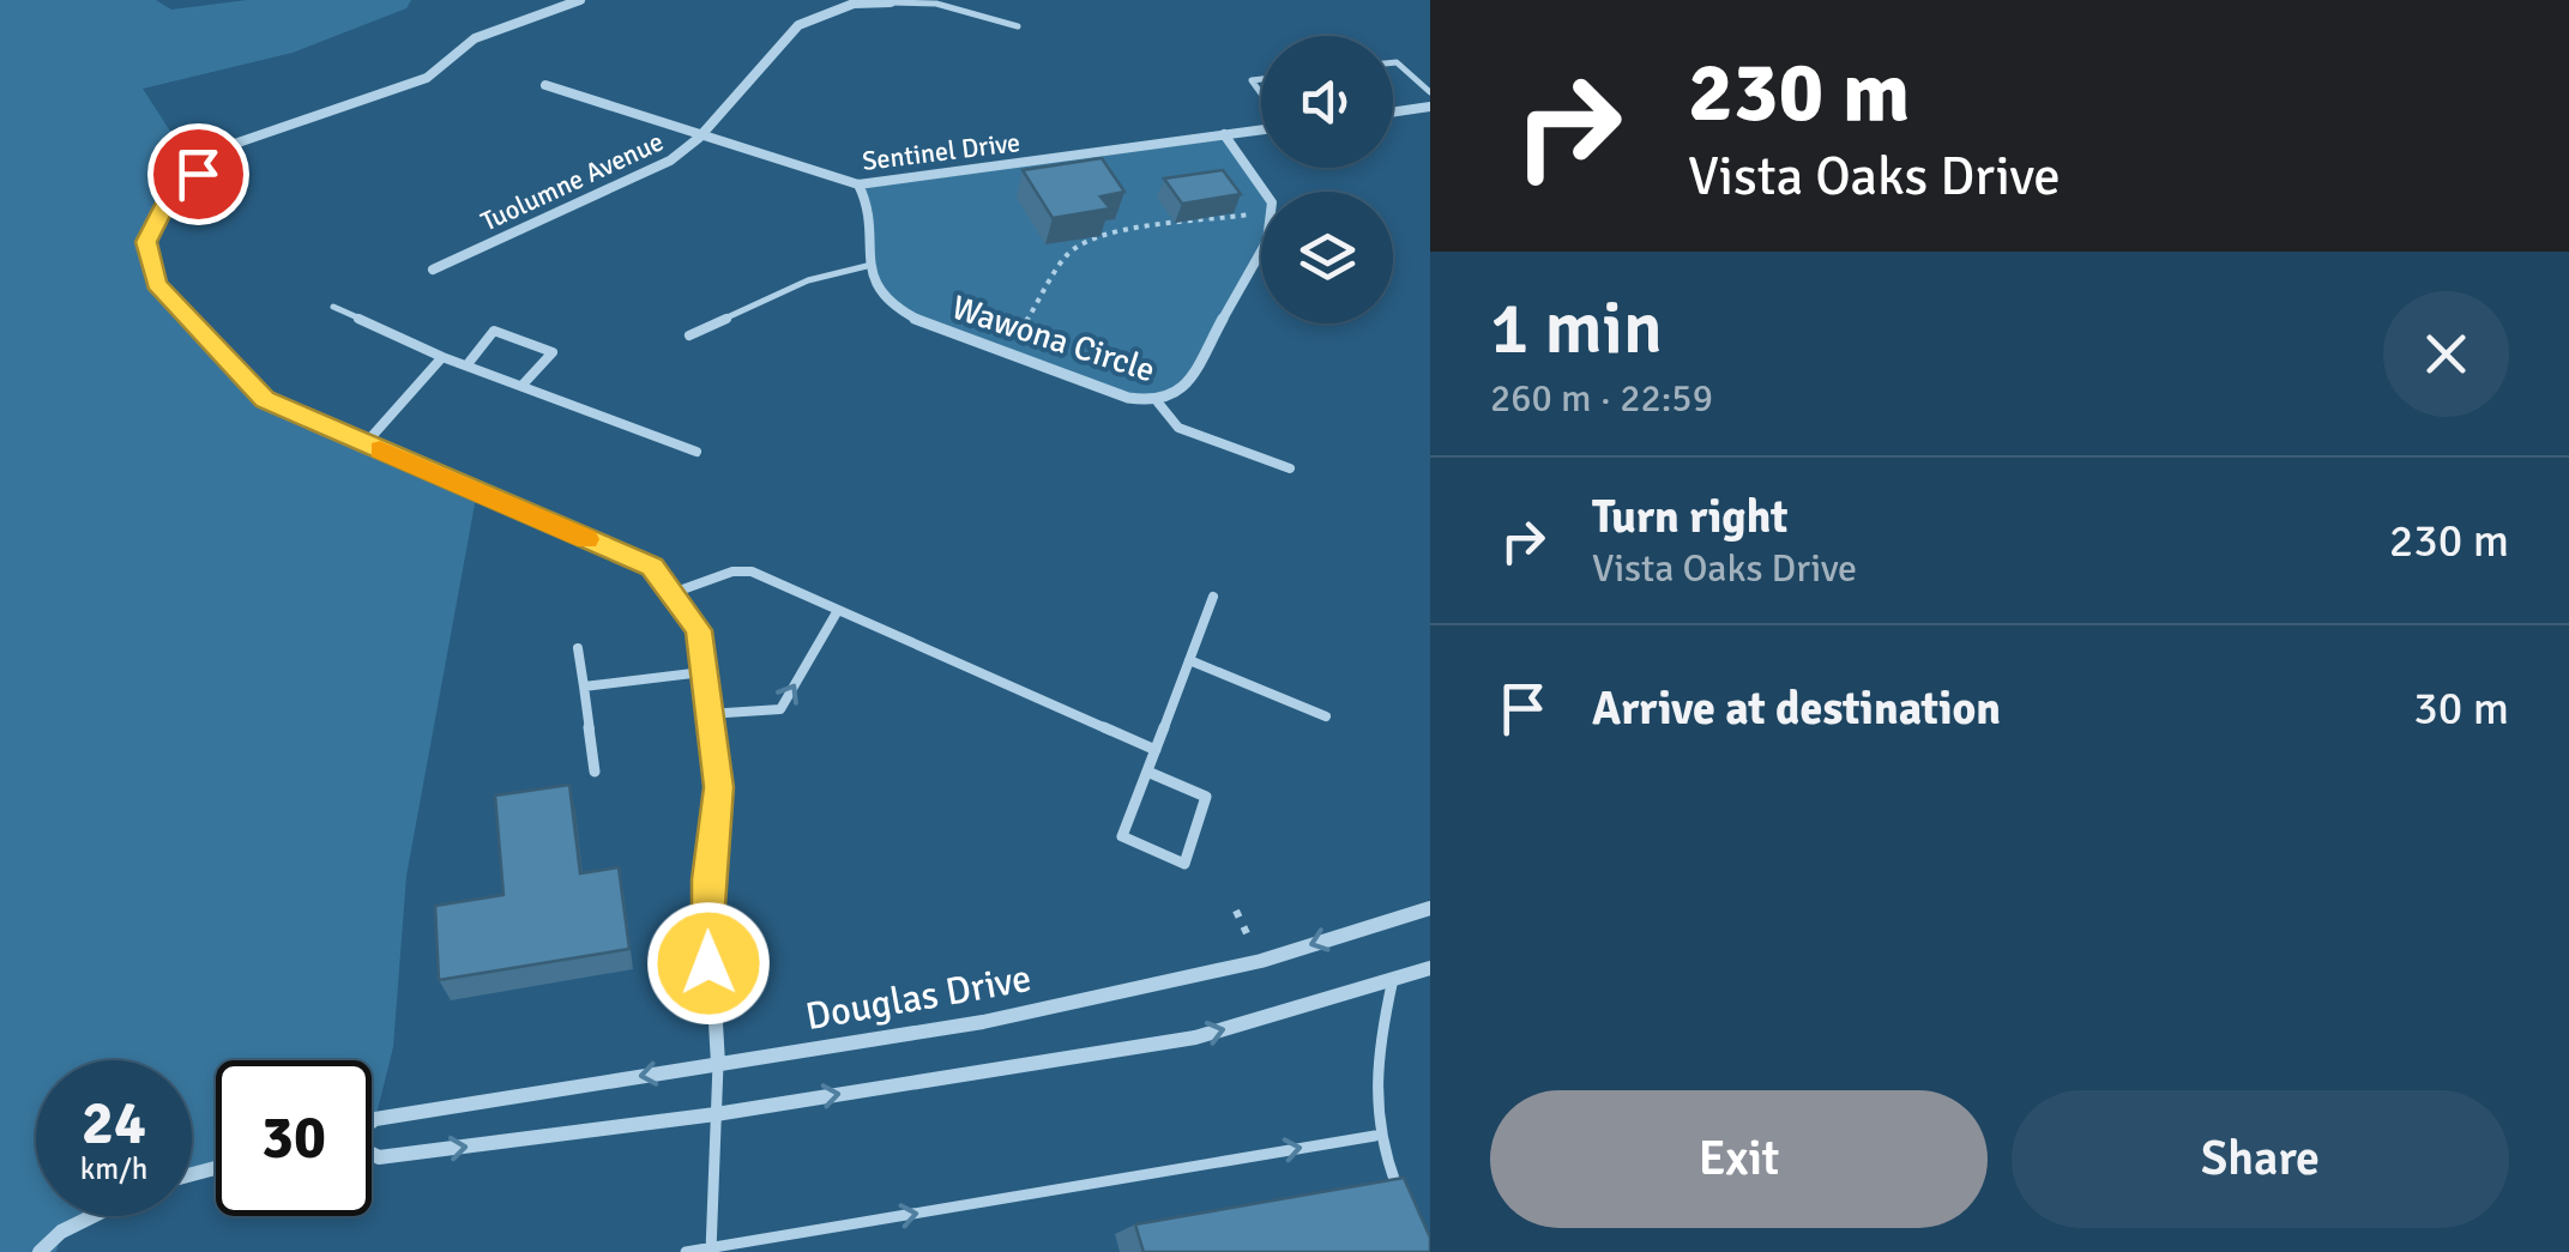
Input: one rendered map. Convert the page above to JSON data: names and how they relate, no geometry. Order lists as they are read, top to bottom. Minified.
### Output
{"streets":{"street":["Sentinel Drive","Tuolumne Avenue","Wawona Circle","Douglas Drive"]},"crossings":[["Sentinel Drive","Tuolumne Avenue"]],"page":{"turn":["230 m","Vista Oaks Drive"],"heading":["1 min","260 m · 22:59"],"list":[{"name":"Turn right","note":"Vista Oaks Drive","value":"230 m"},{"name":"Arrive at destination","value":"30 m"}],"speed":"24 km/h","limit":"30","buttons":["Exit","Share"]}}
